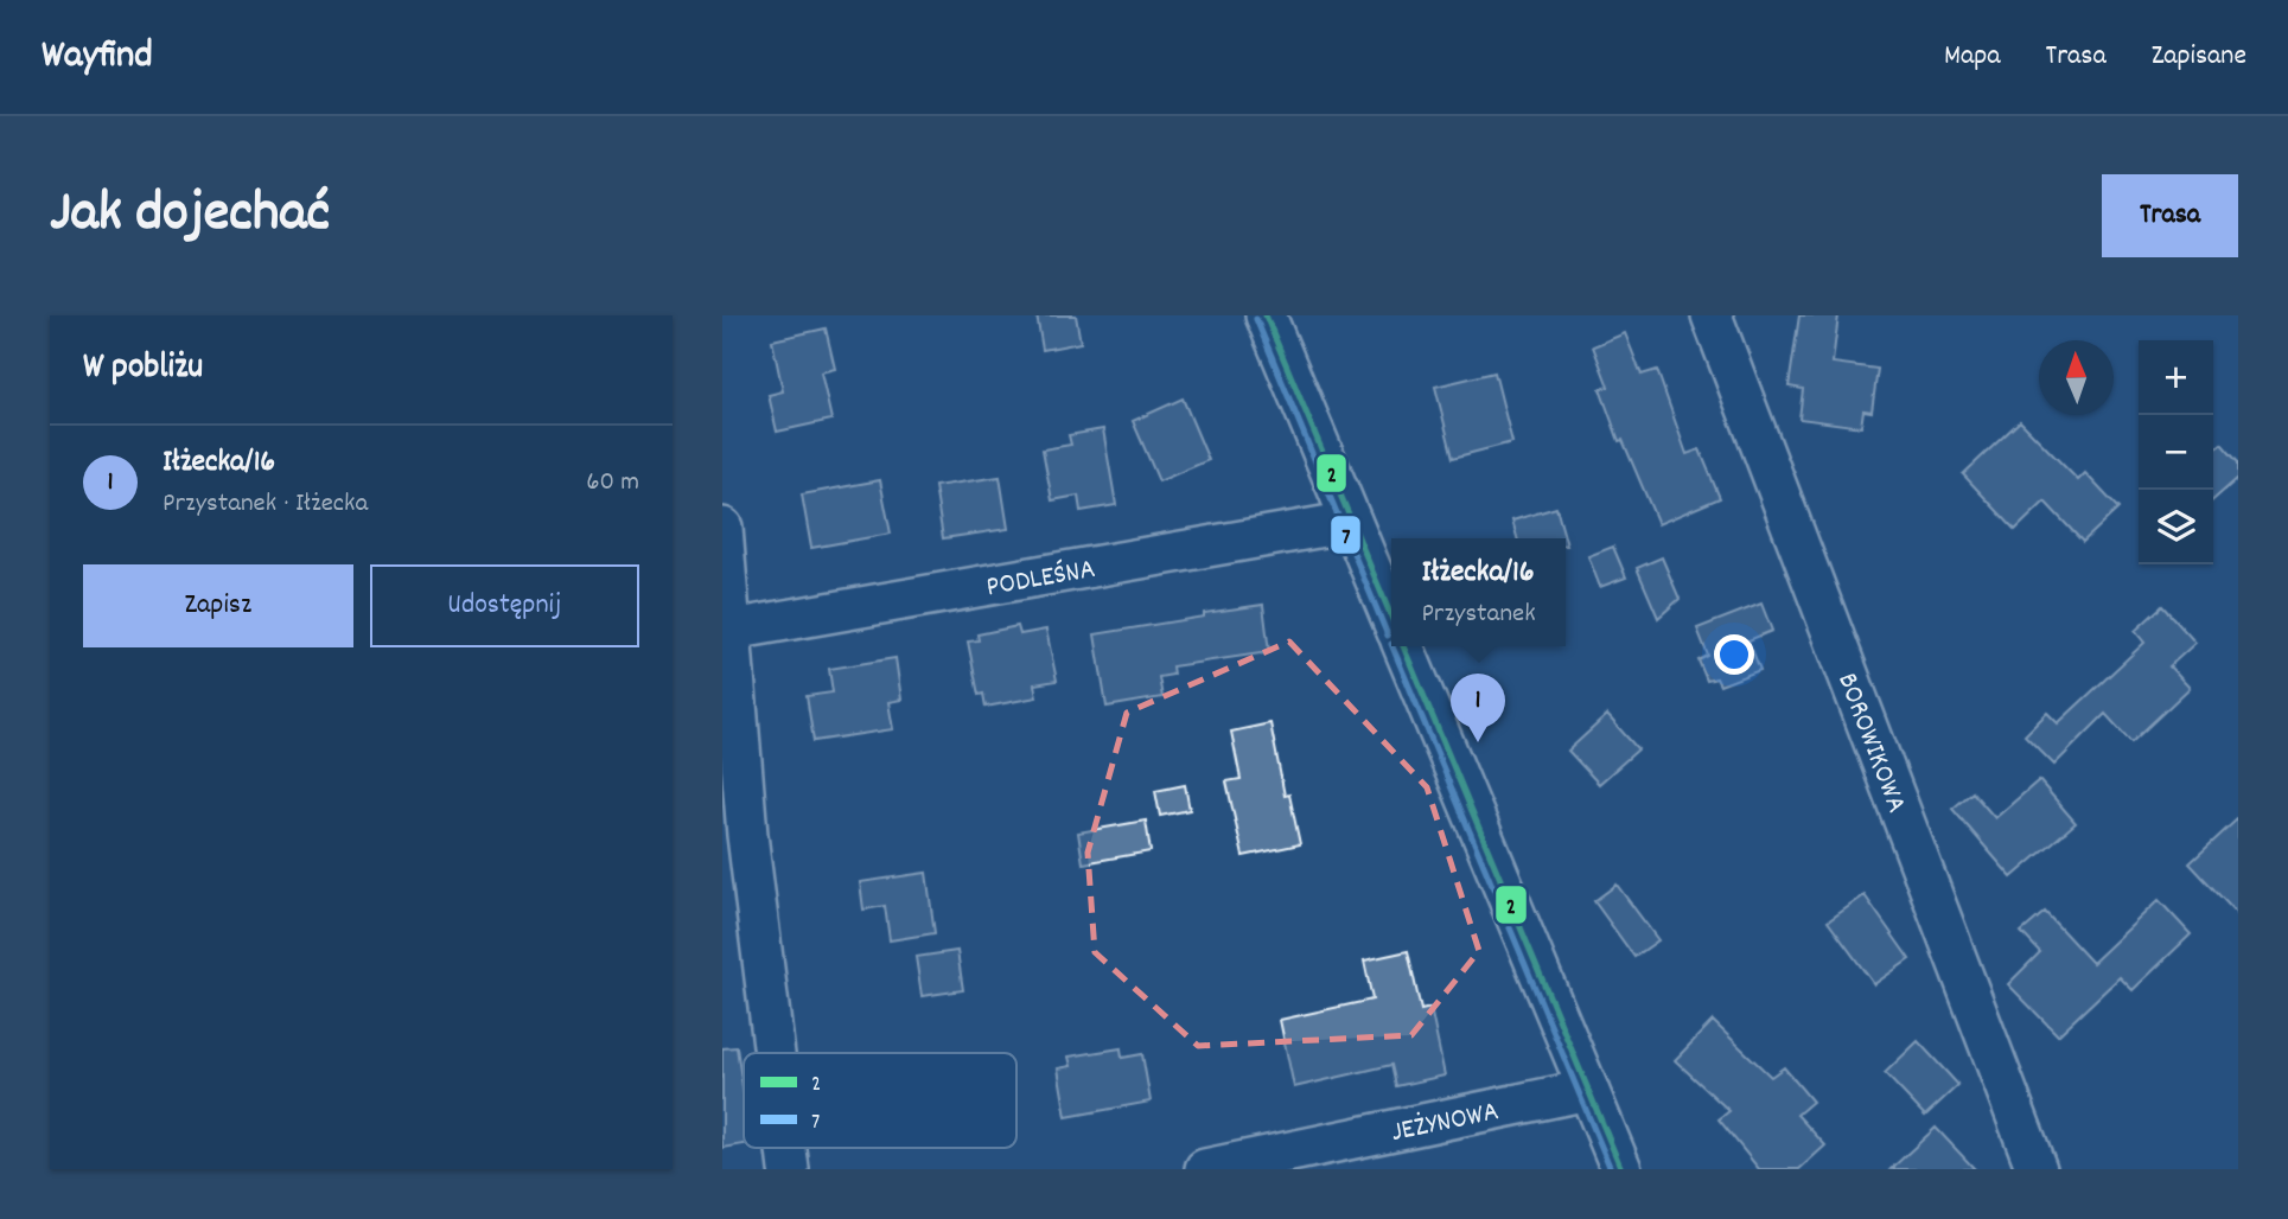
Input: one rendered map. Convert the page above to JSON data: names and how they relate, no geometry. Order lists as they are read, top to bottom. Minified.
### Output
{"streets":{"street":["PODLEŚNA","BOROWIKOWA","JEŻYNOWA"]},"lines":["transit line 2","transit line 7"],"legend":["2","7"],"north":"top","page":{"header":"Wayfind","nav":["Mapa","Trasa","Zapisane"],"title":"Jak dojechać","buttons":["Trasa",["Zapisz","Udostępnij"]],"heading":"W pobliżu","map_buttons":["+","−"],"list":[{"mark":"1","name":"Iłżecka/16","note":"Przystanek · Iłżecka","value":"60 m"}],"popup":["Iłżecka/16","Przystanek"],"pins":"1"}}
